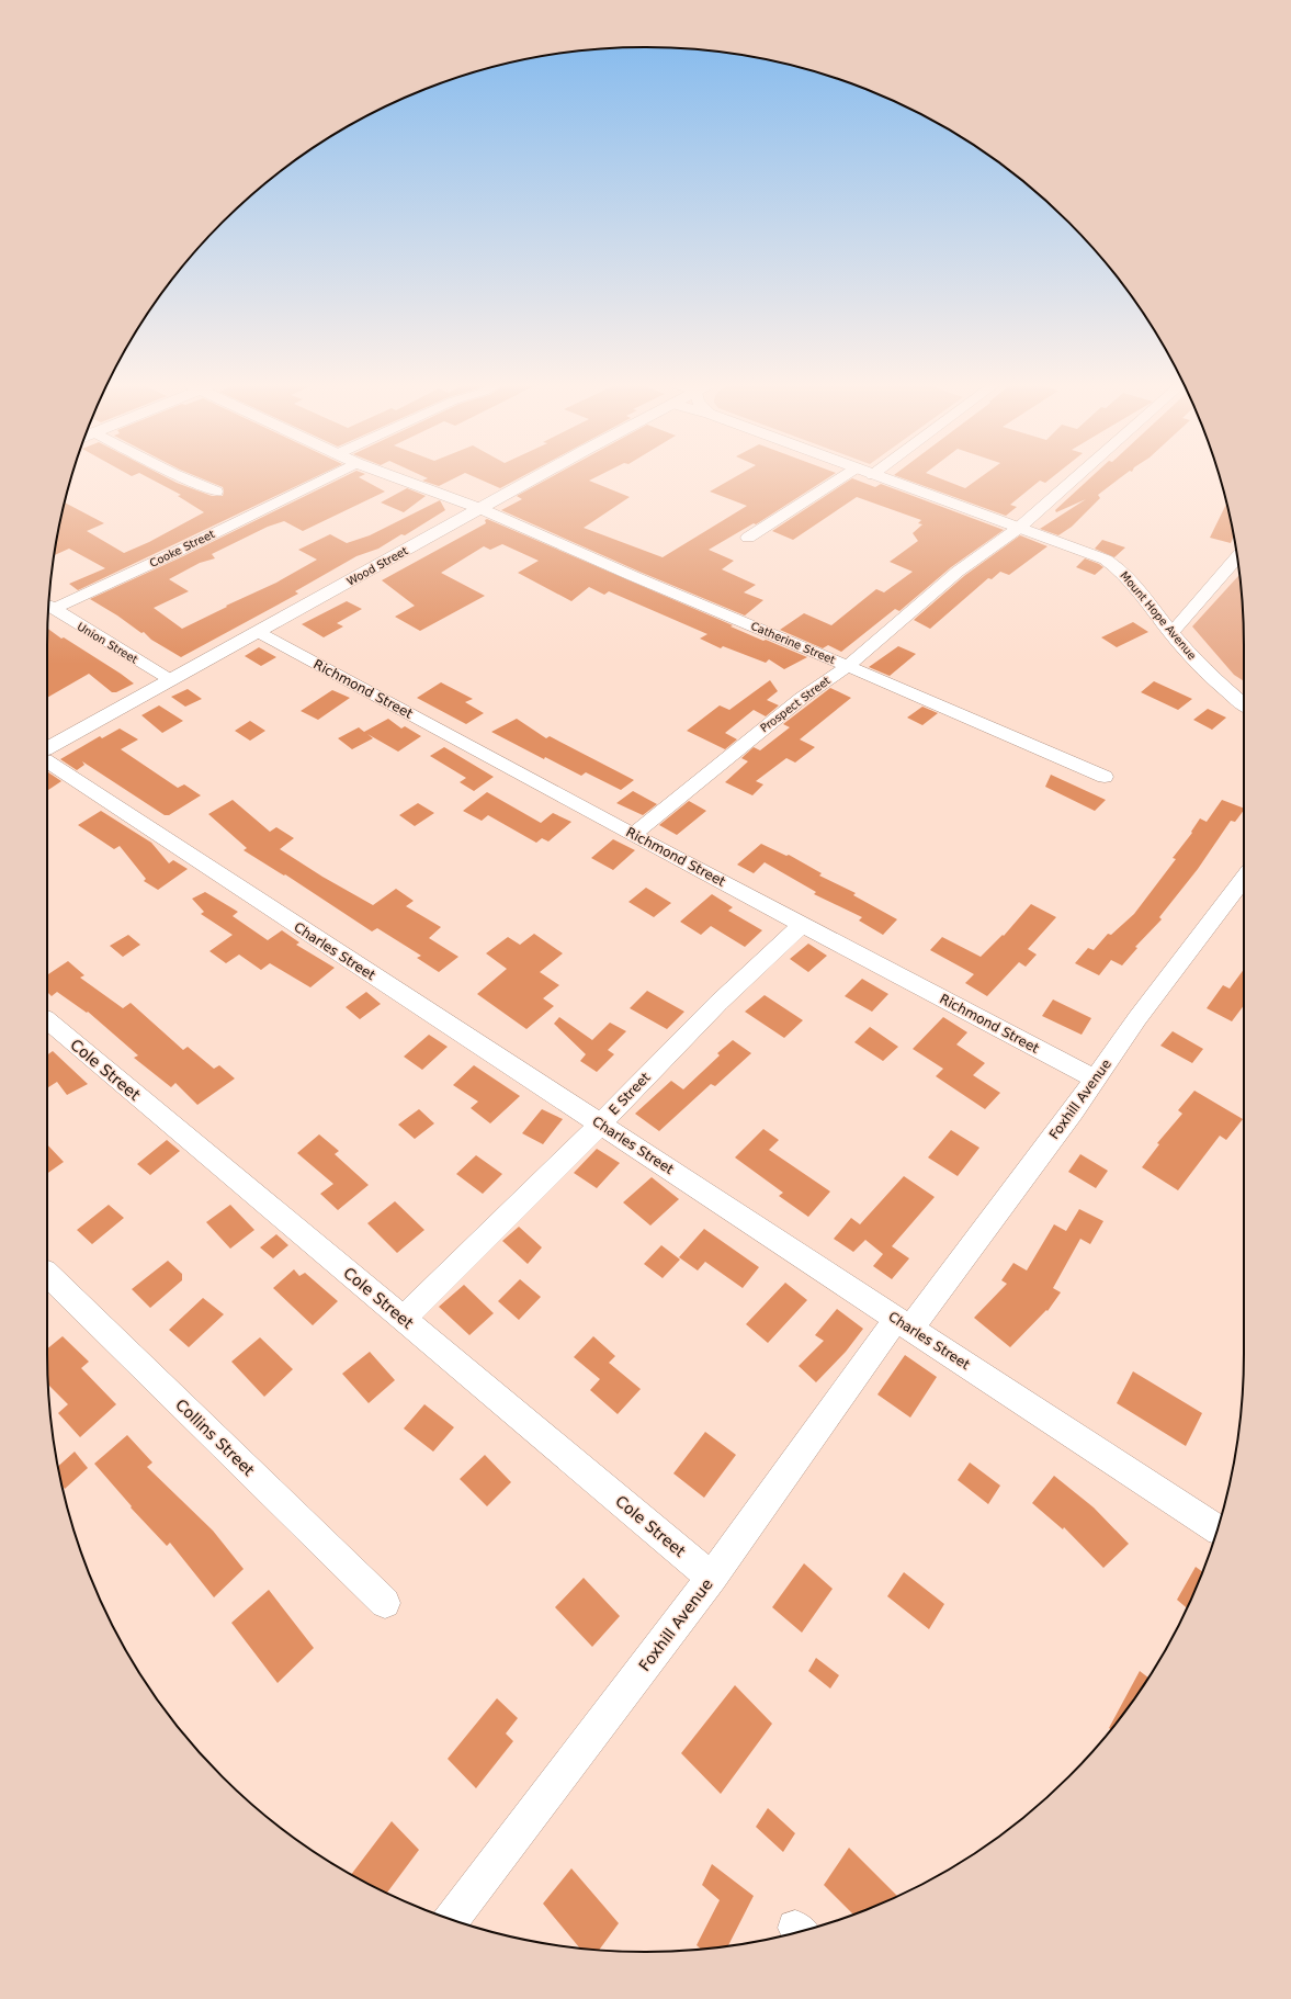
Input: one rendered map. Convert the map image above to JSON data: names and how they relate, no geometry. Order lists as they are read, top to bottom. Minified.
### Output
{"streets":{"street":["Cooke Street","Wood Street","Mount Hope Avenue","Union Street","Catherine Street","Richmond Street","Prospect Street","Charles Street","Cole Street","E Street","Foxhill Avenue","Collins Street"]},"crossings":[["Cooke Street","Union Street"],["Wood Street","Union Street"],["Wood Street","Catherine Street"],["Wood Street","Richmond Street"],["Mount Hope Avenue","Prospect Street"],["Catherine Street","Prospect Street"],["Richmond Street","Prospect Street"],["Richmond Street","E Street"],["Richmond Street","Foxhill Avenue"],["Charles Street","E Street"],["Charles Street","Foxhill Avenue"],["Cole Street","E Street"],["Cole Street","Foxhill Avenue"]]}
